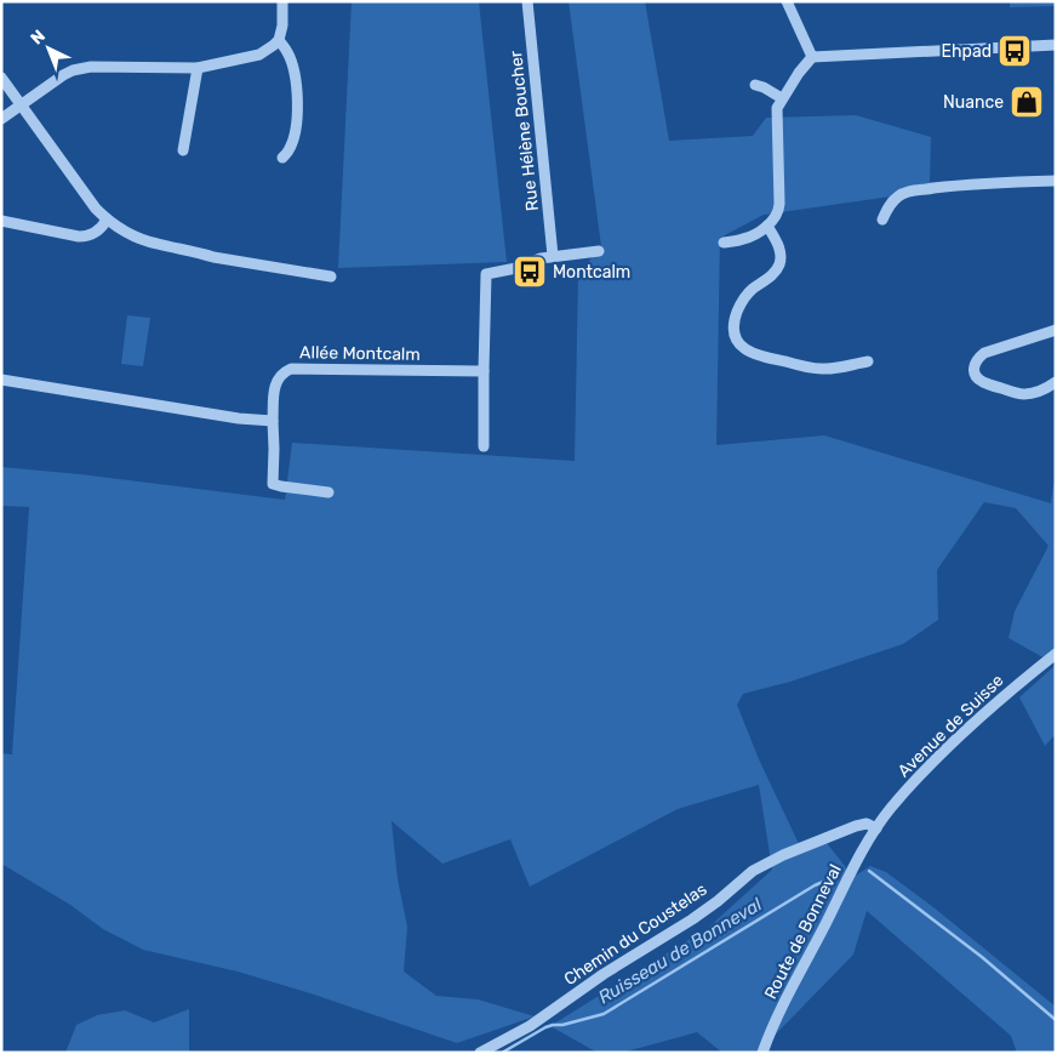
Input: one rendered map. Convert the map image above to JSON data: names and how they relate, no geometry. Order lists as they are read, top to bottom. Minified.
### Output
{"streets":{"street":["Rue Hélène Boucher","Allée Montcalm","Avenue de Suisse","Route de Bonneval","Chemin du Coustelas"]},"crossings":[["Avenue de Suisse","Route de Bonneval"],["Avenue de Suisse","Chemin du Coustelas"],["Route de Bonneval","Chemin du Coustelas"]],"water":["Ruisseau de Bonneval"],"places":{"bus stop":["Ehpad","Montcalm"],"shop":["Nuance"]},"north":"top left"}
